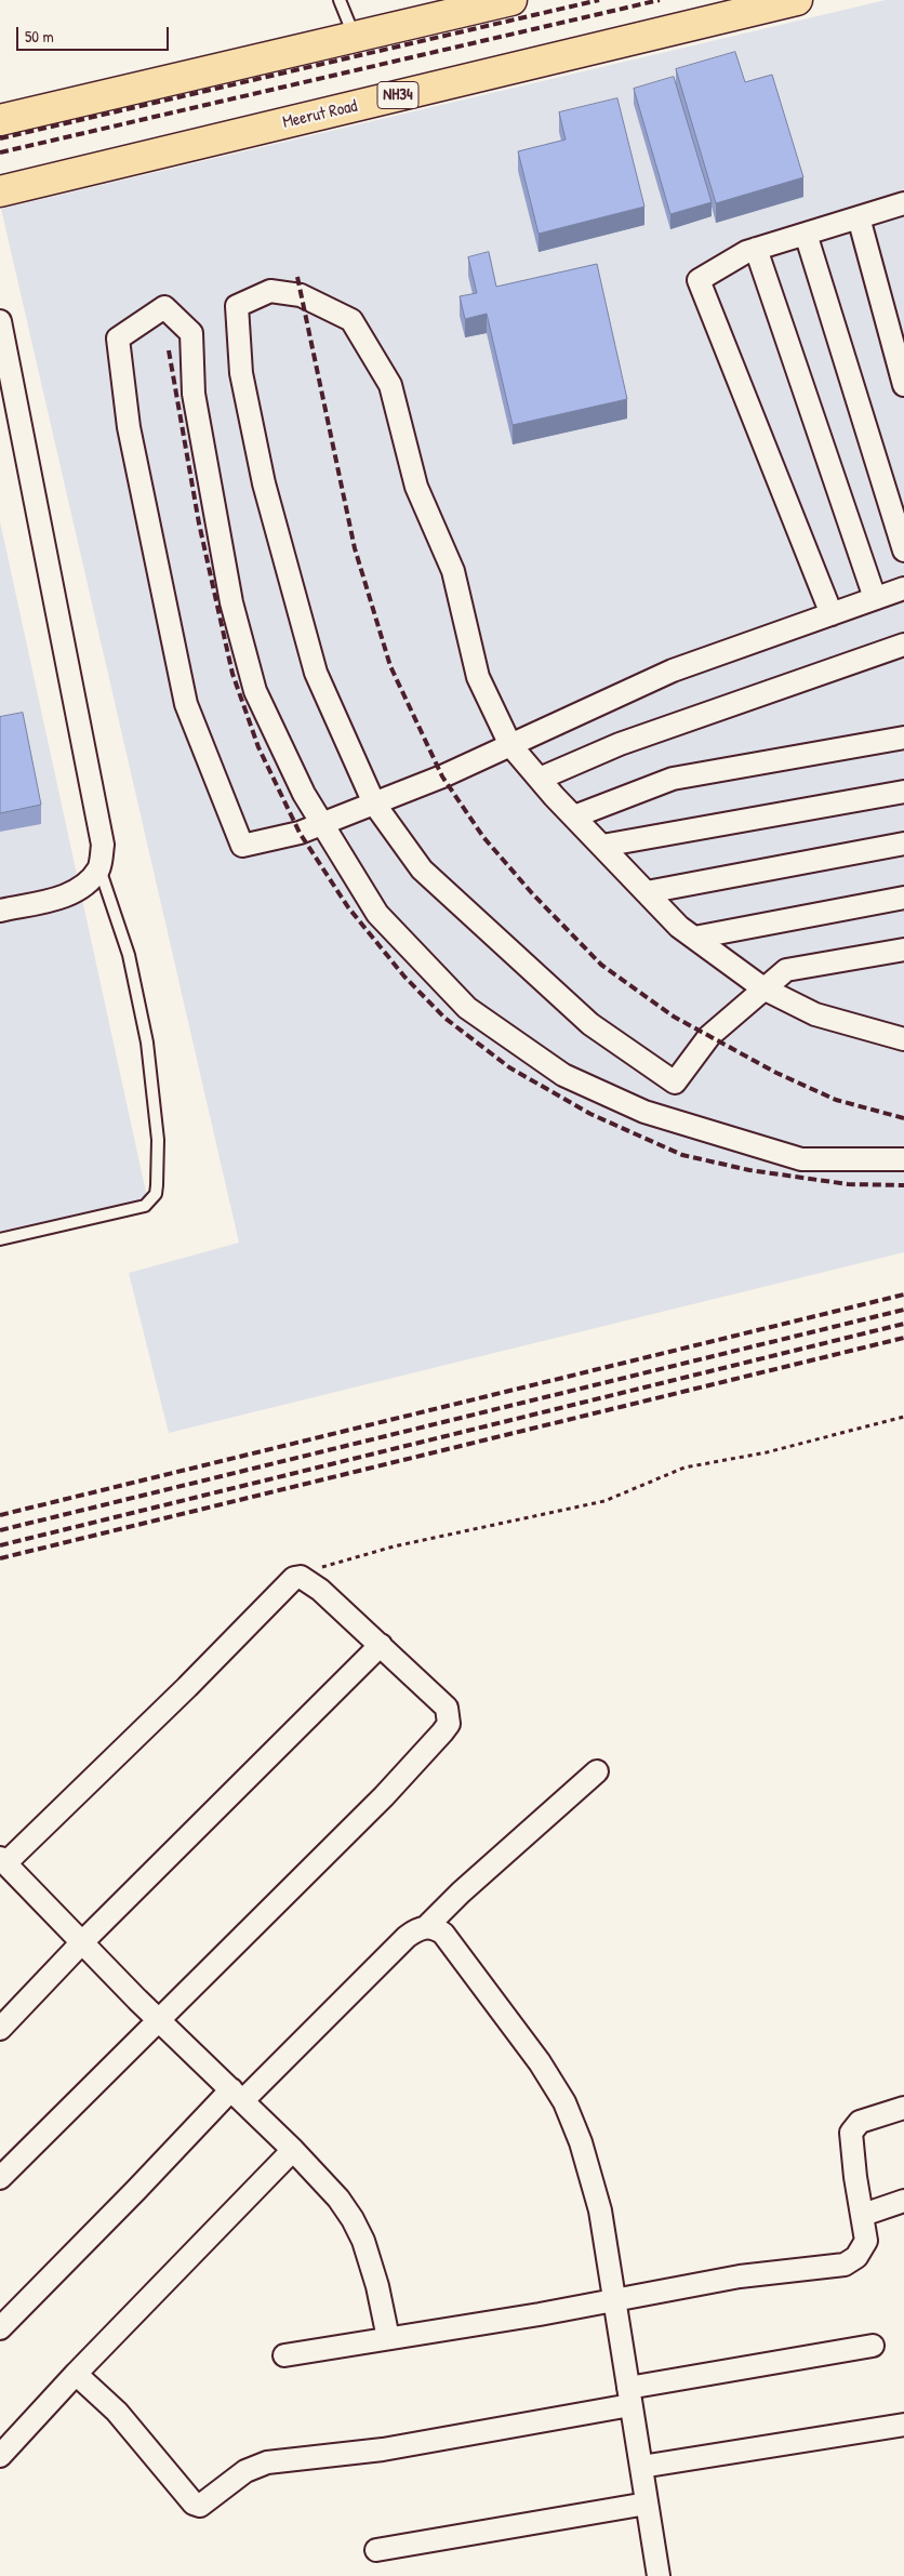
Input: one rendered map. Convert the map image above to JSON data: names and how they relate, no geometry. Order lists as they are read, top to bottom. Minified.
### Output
{"streets":{"highway":["NH34","Meerut Road"]},"scale_bar":"50 m"}
